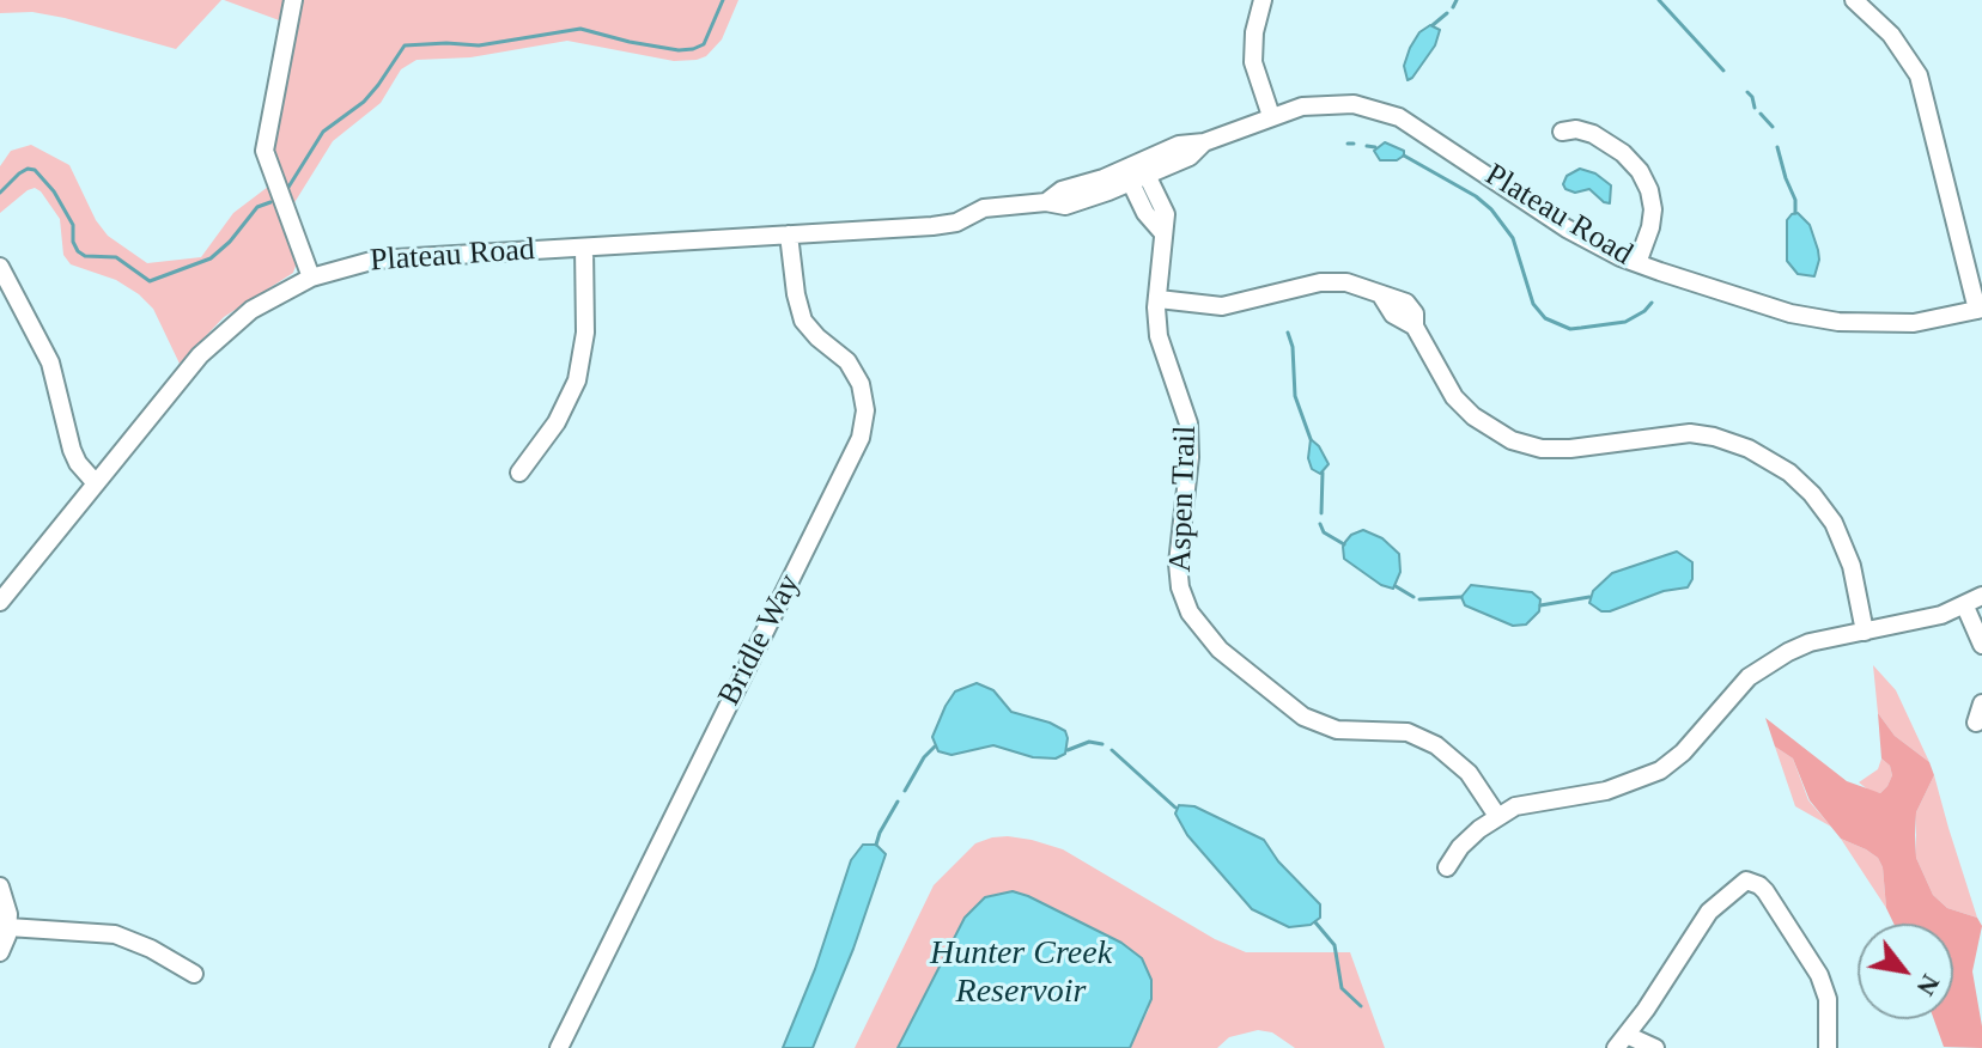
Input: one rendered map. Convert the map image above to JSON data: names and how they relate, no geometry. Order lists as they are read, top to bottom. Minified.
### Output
{"streets":{"street":["Plateau Road","Aspen Trail","Bridle Way"]},"crossings":[["Plateau Road","Aspen Trail"],["Plateau Road","Bridle Way"]],"water":["Hunter Creek Reservoir"],"north":"bottom right"}
